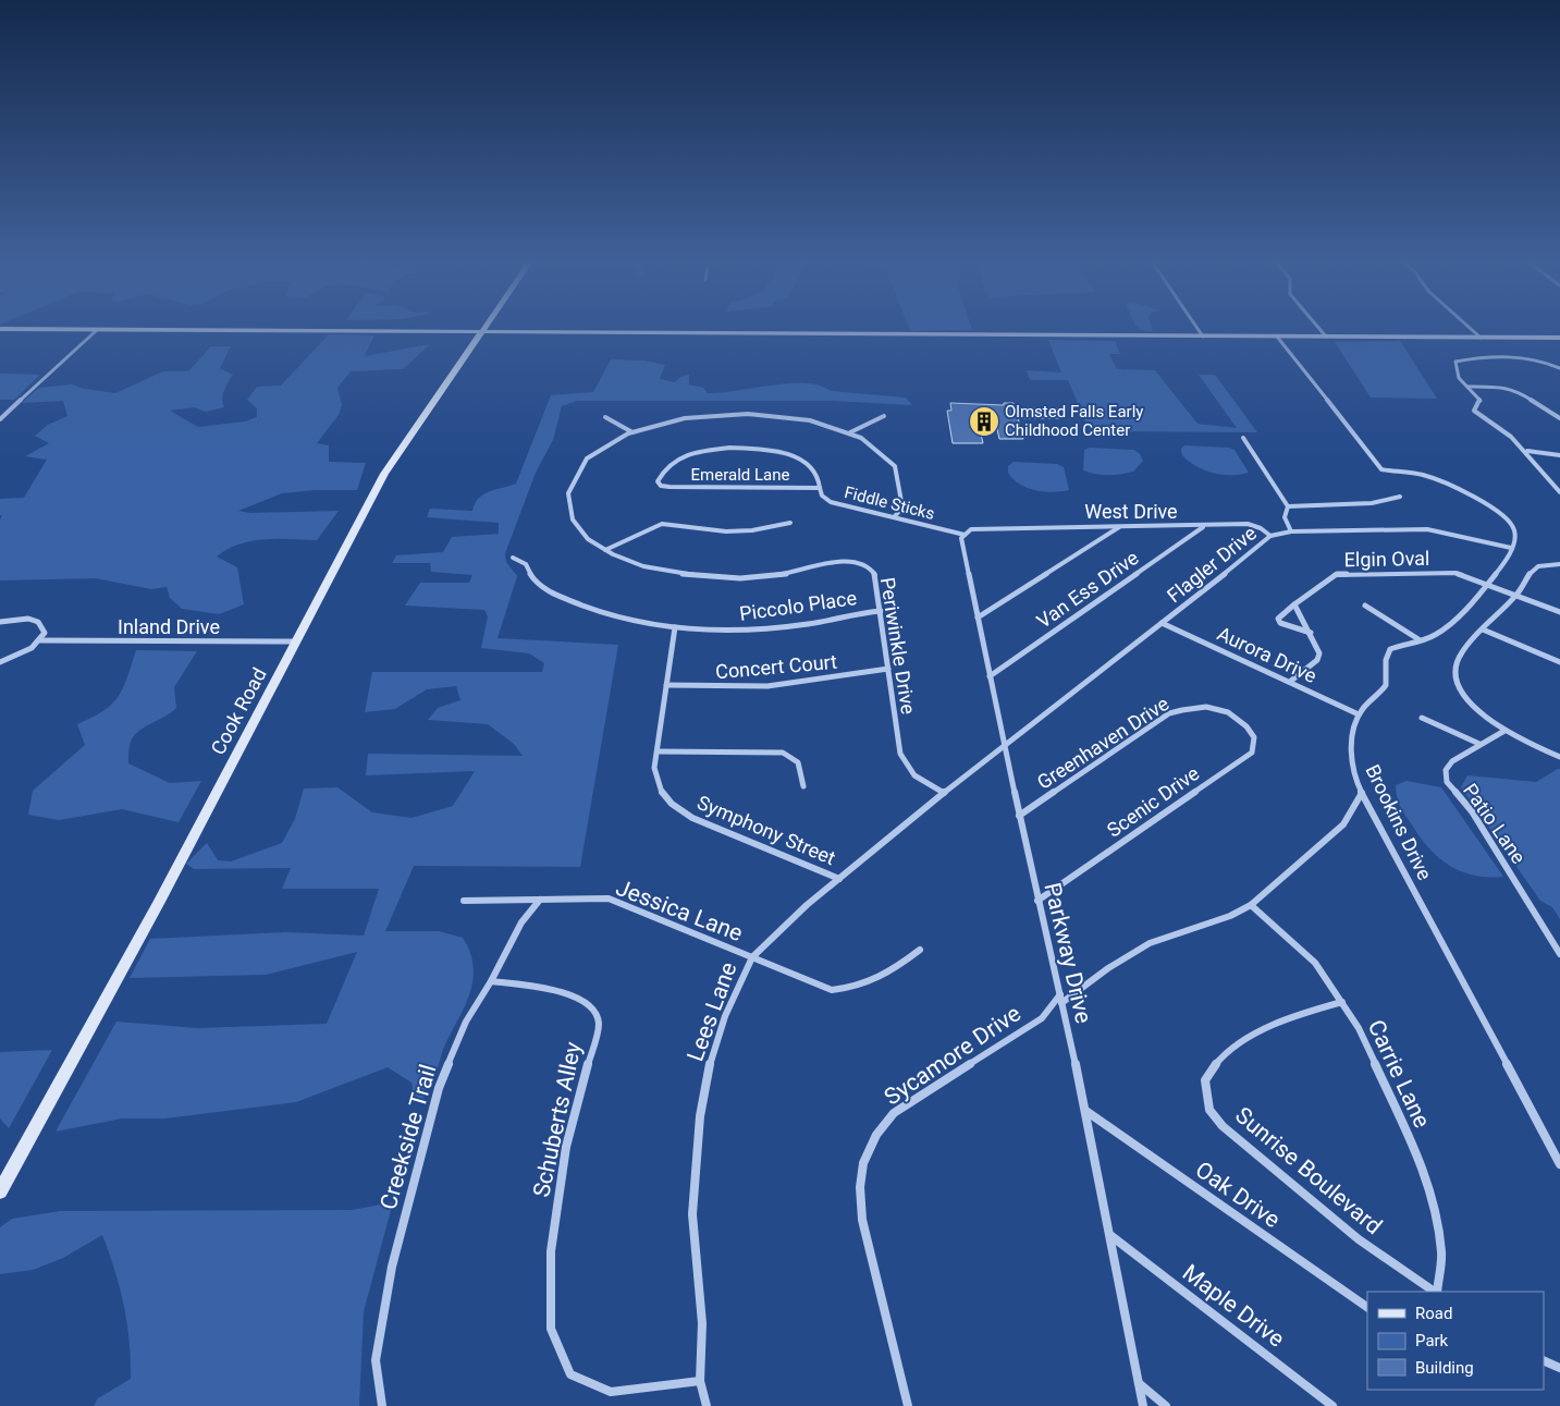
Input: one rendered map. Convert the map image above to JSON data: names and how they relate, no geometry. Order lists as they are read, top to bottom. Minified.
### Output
{"streets":{"street":["Emerald Lane","Fiddle Sticks","West Drive","Elgin Oval","Flagler Drive","Van Ess Drive","Piccolo Place","Inland Drive","Periwinkle Drive","Aurora Drive","Concert Court","Cook Road","Greenhaven Drive","Scenic Drive","Brookins Drive","Patio Lane","Symphony Street","Jessica Lane","Parkway Drive","Lees Lane","Sycamore Drive","Carrie Lane","Schuberts Alley","Creekside Trail","Sunrise Boulevard","Oak Drive","Maple Drive"]},"crossings":[["Emerald Lane","Fiddle Sticks"],["Fiddle Sticks","West Drive"],["Fiddle Sticks","Periwinkle Drive"],["Fiddle Sticks","Parkway Drive"],["West Drive","Flagler Drive"],["West Drive","Van Ess Drive"],["West Drive","Parkway Drive"],["Flagler Drive","Aurora Drive"],["Flagler Drive","Parkway Drive"],["Flagler Drive","Lees Lane"],["Van Ess Drive","Parkway Drive"],["Piccolo Place","Periwinkle Drive"],["Piccolo Place","Symphony Street"],["Inland Drive","Cook Road"],["Periwinkle Drive","Concert Court"],["Periwinkle Drive","Lees Lane"],["Aurora Drive","Brookins Drive"],["Concert Court","Symphony Street"],["Greenhaven Drive","Scenic Drive"],["Greenhaven Drive","Parkway Drive"],["Scenic Drive","Parkway Drive"],["Symphony Street","Lees Lane"],["Jessica Lane","Lees Lane"],["Jessica Lane","Creekside Trail"],["Parkway Drive","Lees Lane"],["Parkway Drive","Sycamore Drive"],["Parkway Drive","Oak Drive"],["Parkway Drive","Maple Drive"],["Lees Lane","Schuberts Alley"],["Carrie Lane","Sunrise Boulevard"],["Schuberts Alley","Creekside Trail"]],"places":{"building":["Olmsted Falls Early Childhood Center"]},"legend":["Road","Park","Building"]}
